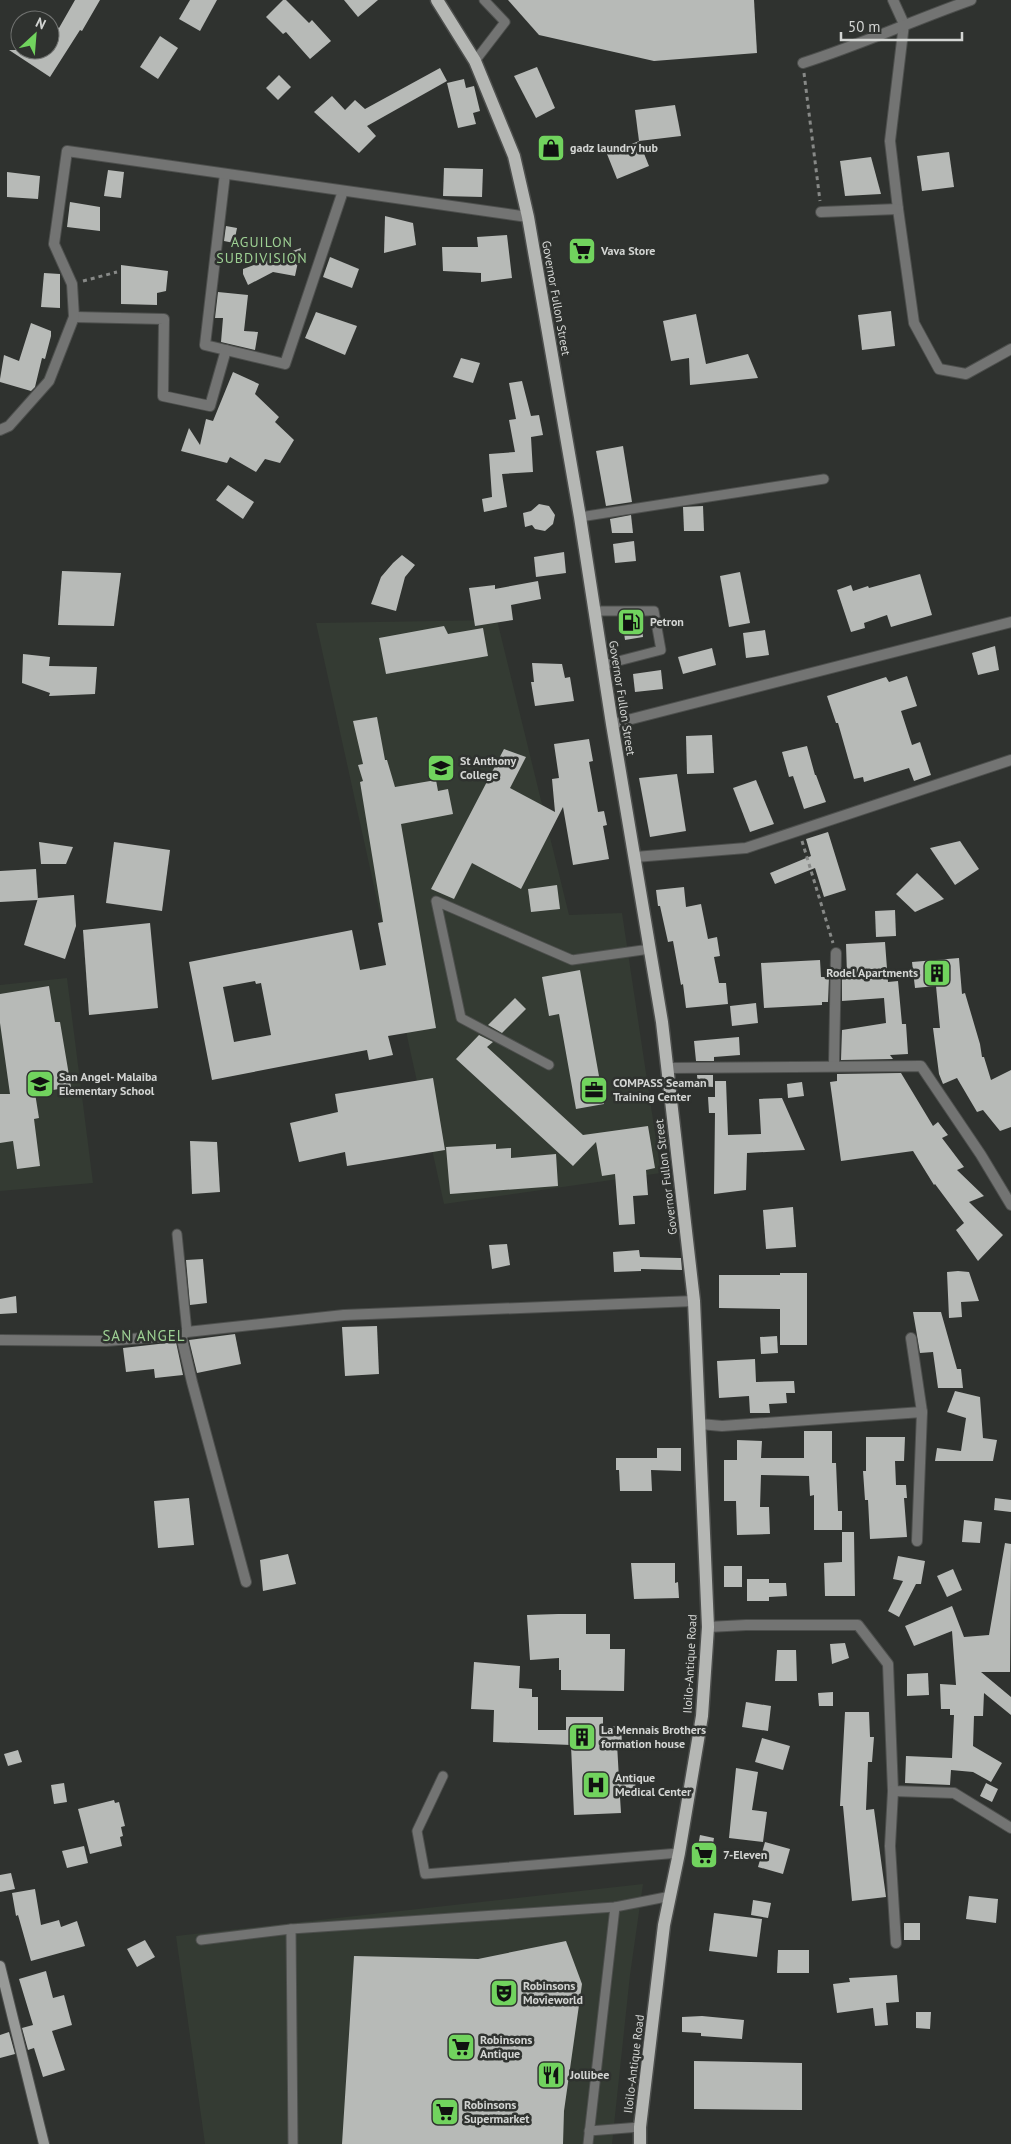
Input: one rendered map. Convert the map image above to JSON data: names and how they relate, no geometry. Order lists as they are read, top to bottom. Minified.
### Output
{"streets":{"main road":["Governor Fullon Street","Iloilo-Antique Road"]},"crossings":[["Governor Fullon Street","Iloilo-Antique Road"]],"districts":["AGUILON SUBDIVISION","SAN ANGEL"],"places":{"shop":["gadz laundry hub"],"supermarket":["Vava Store","7-Eleven","Robinsons Antique","Robinsons Supermarket"],"fuel station":["Petron"],"school or university":["St Anthony College","San Angel- Malaiba Elementary School"],"building":["Rodel Apartments","La Mennais Brothers formation house"],"office":["COMPASS Seaman Training Center"],"hospital":["Antique Medical Center"],"theatre":["Robinsons Movieworld"],"restaurant":["Jollibee"]},"scale_bar":"50 m","north":"top right"}
